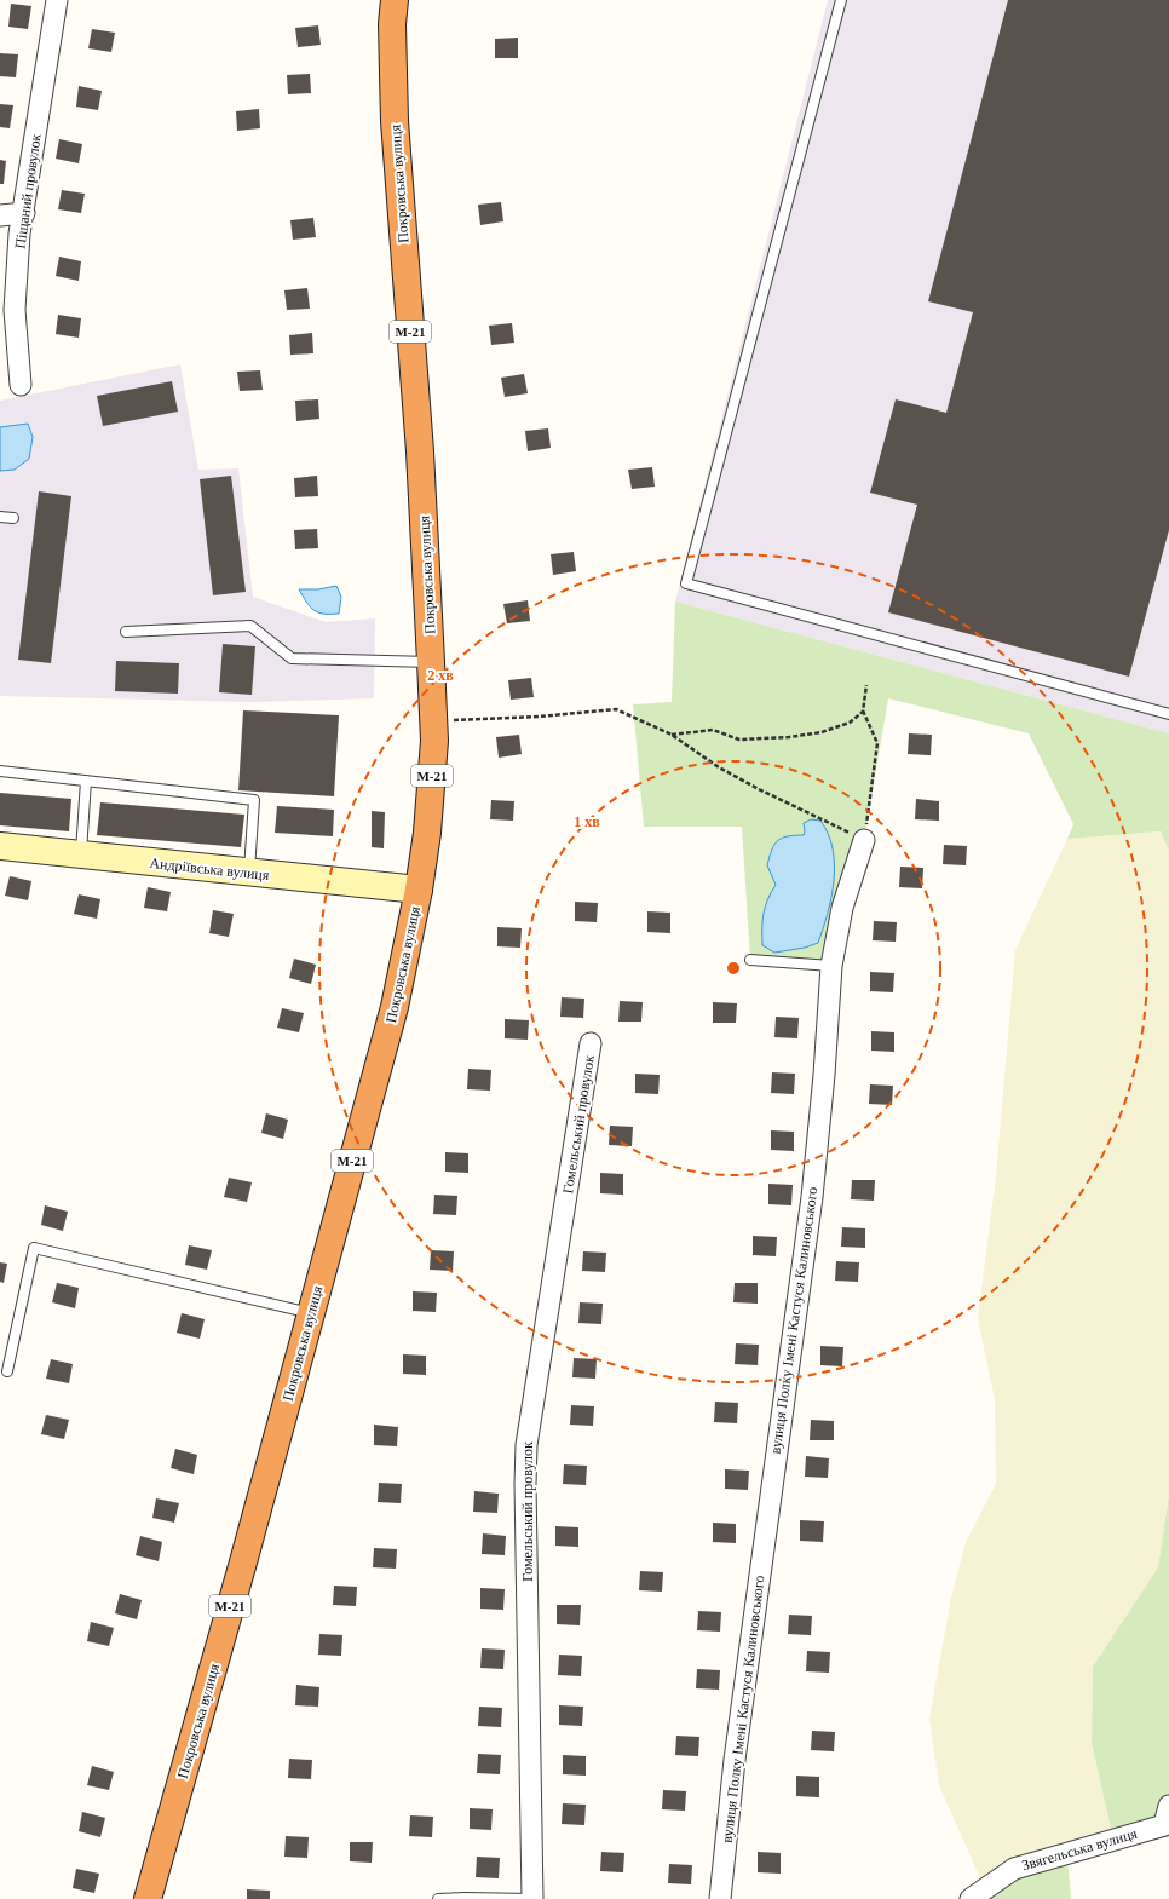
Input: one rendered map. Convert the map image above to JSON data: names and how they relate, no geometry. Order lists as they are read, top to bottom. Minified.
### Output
{"streets":{"highway":["Покровська вулиця","М-21"],"street":["Піщаний провулок","Андріївська вулиця","Гомельський провулок","вулиця Полку Імені Кастуся Калиновського","Звягельська вулиця"]},"crossings":[["Покровська вулиця","Андріївська вулиця"]],"rings":["2 хв","1 хв"]}
